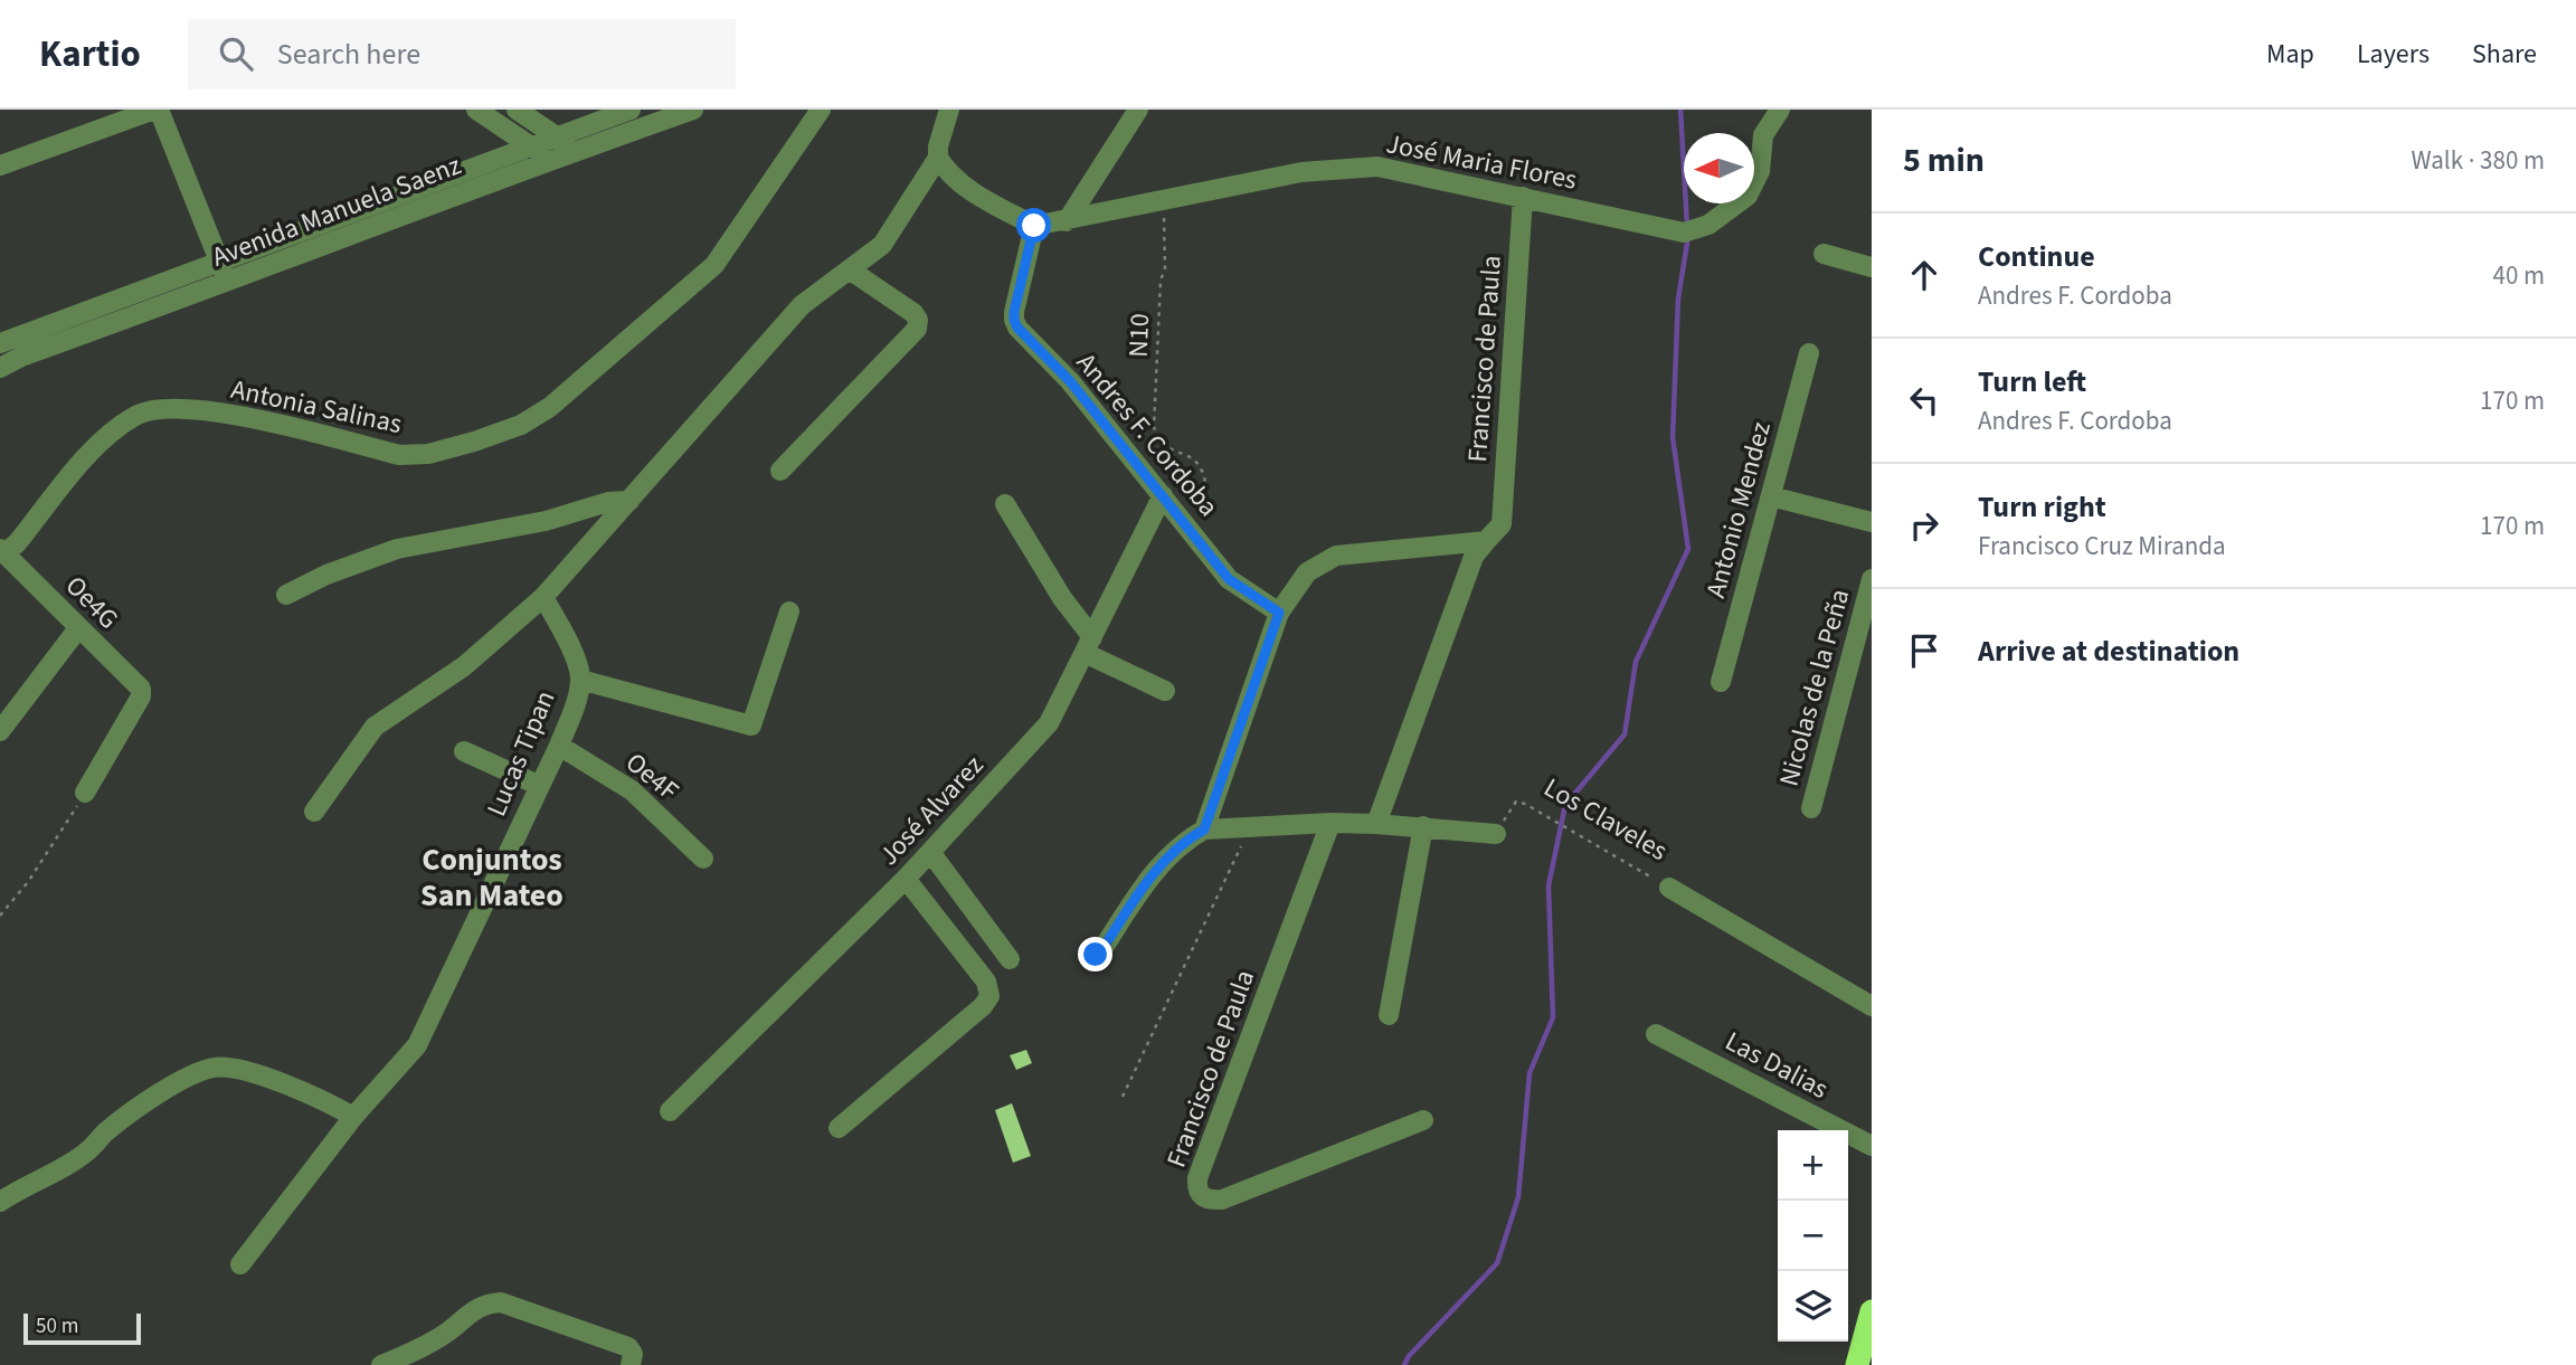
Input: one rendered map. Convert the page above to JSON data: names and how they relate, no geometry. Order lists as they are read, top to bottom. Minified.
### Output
{"streets":{"street":["José Maria Flores","Avenida Manuela Saenz","Francisco de Paula","Antonia Salinas","Andres F. Cordoba","Antonio Mendez","Oe4G","Nicolas de la Peña","Lucas Tipan","Oe4F","José Alvarez","Los Claveles","Las Dalias"],"path":["N10"]},"crossings":[["José Maria Flores","N10"],["José Maria Flores","Francisco de Paula"],["José Maria Flores","Andres F. Cordoba"],["Antonia Salinas","Oe4G"],["Andres F. Cordoba","José Alvarez"],["Lucas Tipan","Oe4F"]],"districts":["Conjuntos San Mateo"],"scale_bar":"50 m","north":"left","page":{"header":"Kartio","search":"Search here","nav":["Map","Layers","Share"],"heading":["5 min","Walk · 380 m"],"list":[["Continue","Andres F. Cordoba","40 m"],["Turn left","Andres F. Cordoba","170 m"],["Turn right","Francisco Cruz Miranda","170 m"],"Arrive at destination"],"map_buttons":["+","−"],"scale":"50 m"}}
